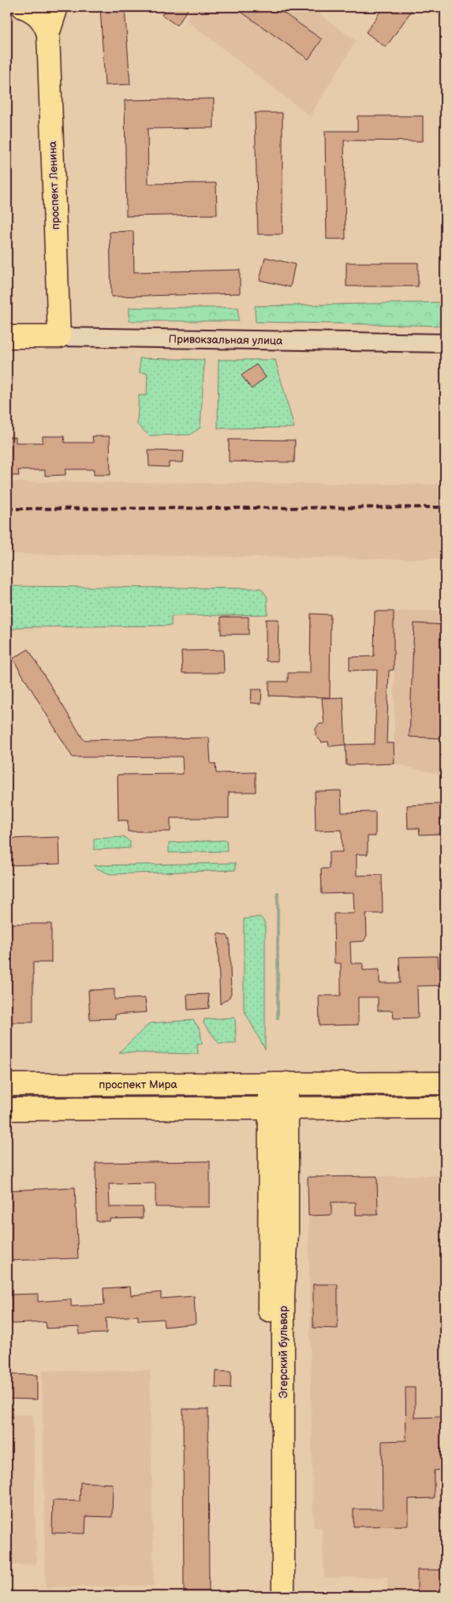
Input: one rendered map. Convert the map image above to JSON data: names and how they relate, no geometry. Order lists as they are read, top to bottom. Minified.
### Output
{"streets":{"main road":["проспект Ленина","Привокзальная улица","проспект Мира","Эгерский бульвар"]},"crossings":[["проспект Ленина","Привокзальная улица"],["проспект Мира","Эгерский бульвар"]]}
